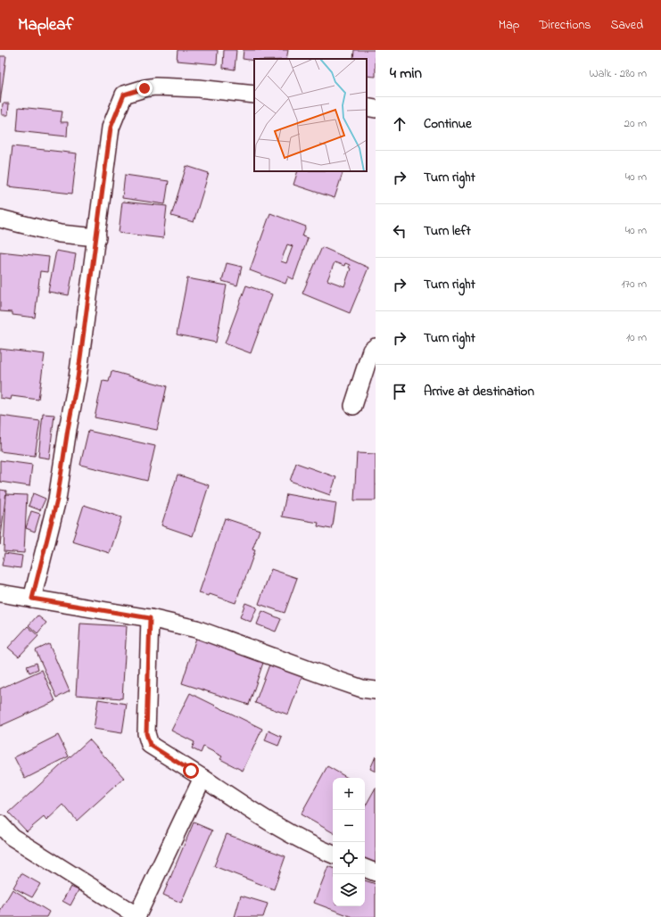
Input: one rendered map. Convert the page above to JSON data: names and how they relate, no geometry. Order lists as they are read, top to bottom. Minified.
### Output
{"page":{"header":"Mapleaf","nav":["Map","Directions","Saved"],"heading":["4 min","Walk · 280 m"],"list":[["Continue","20 m"],["Turn right","40 m"],["Turn left","40 m"],["Turn right","170 m"],["Turn right","10 m"],"Arrive at destination"],"map_buttons":["+","−"]}}
